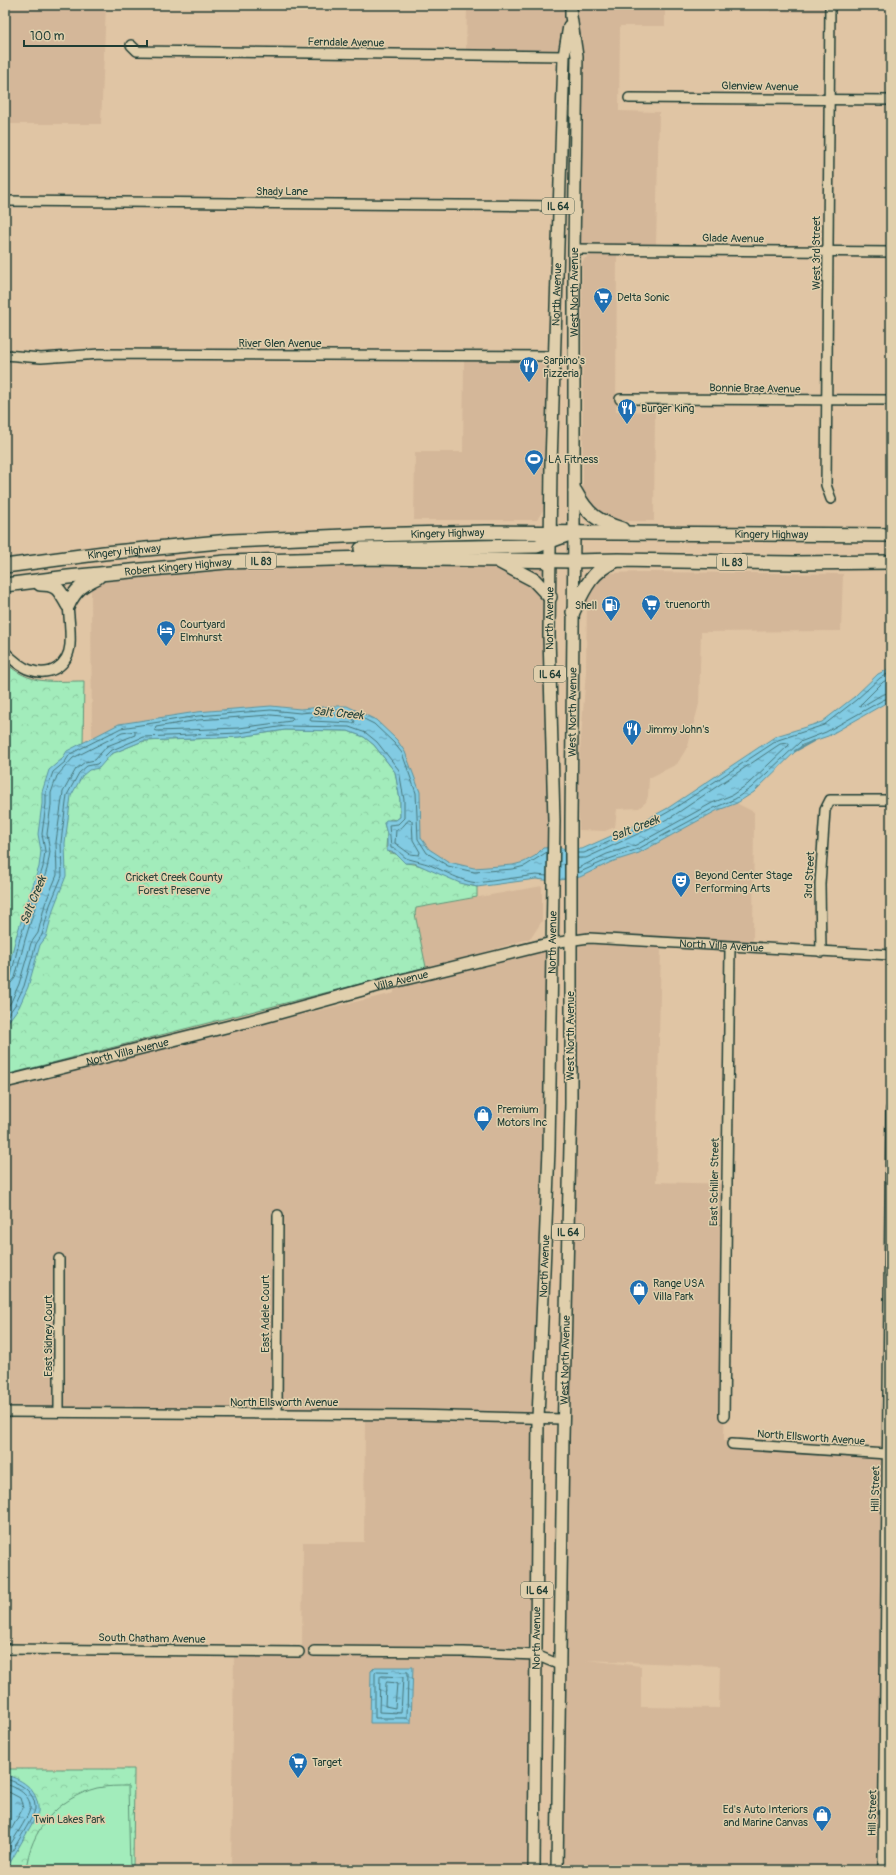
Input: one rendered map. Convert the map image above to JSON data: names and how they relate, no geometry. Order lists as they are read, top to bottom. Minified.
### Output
{"streets":{"highway":["Kingery Highway","IL 83","Robert Kingery Highway"],"main road":["IL 64","West North Avenue","North Avenue","North Villa Avenue","Villa Avenue"],"street":["Ferndale Avenue","Glenview Avenue","Shady Lane","Glade Avenue","West 3rd Street","River Glen Avenue","Bonnie Brae Avenue","3rd Street","East Schiller Street","East Adele Court","East Sidney Court","North Ellsworth Avenue","Hill Street","South Chatham Avenue"]},"crossings":[["Ferndale Avenue","North Avenue"],["Glenview Avenue","West 3rd Street"],["Shady Lane","North Avenue"],["IL 64","West North Avenue"],["IL 64","North Ellsworth Avenue"],["Glade Avenue","West 3rd Street"],["Glade Avenue","West North Avenue"],["West 3rd Street","Bonnie Brae Avenue"],["West North Avenue","North Avenue"],["West North Avenue","Kingery Highway"],["West North Avenue","IL 83"],["West North Avenue","North Villa Avenue"],["West North Avenue","North Ellsworth Avenue"],["North Avenue","River Glen Avenue"],["North Avenue","Kingery Highway"],["North Avenue","IL 83"],["North Avenue","North Villa Avenue"],["North Avenue","Villa Avenue"],["North Avenue","North Ellsworth Avenue"],["IL 83","Robert Kingery Highway"],["3rd Street","North Villa Avenue"],["North Villa Avenue","Villa Avenue"],["North Villa Avenue","East Schiller Street"],["East Adele Court","North Ellsworth Avenue"],["East Sidney Court","North Ellsworth Avenue"],["North Ellsworth Avenue","Hill Street"]],"water":["Salt Creek"],"parks":["Cricket Creek County Forest Preserve","Twin Lakes Park"],"places":{"supermarket":["Delta Sonic","truenorth","Target"],"restaurant":["Sarpino's Pizzeria","Burger King","Jimmy John's"],"sports":["LA Fitness"],"fuel station":["Shell"],"hotel":["Courtyard Elmhurst"],"theatre":["Beyond Center Stage Performing Arts"],"shop":["Premium Motors Inc","Range USA Villa Park","Ed's Auto Interiors and Marine Canvas"]},"scale_bar":"100 m"}
